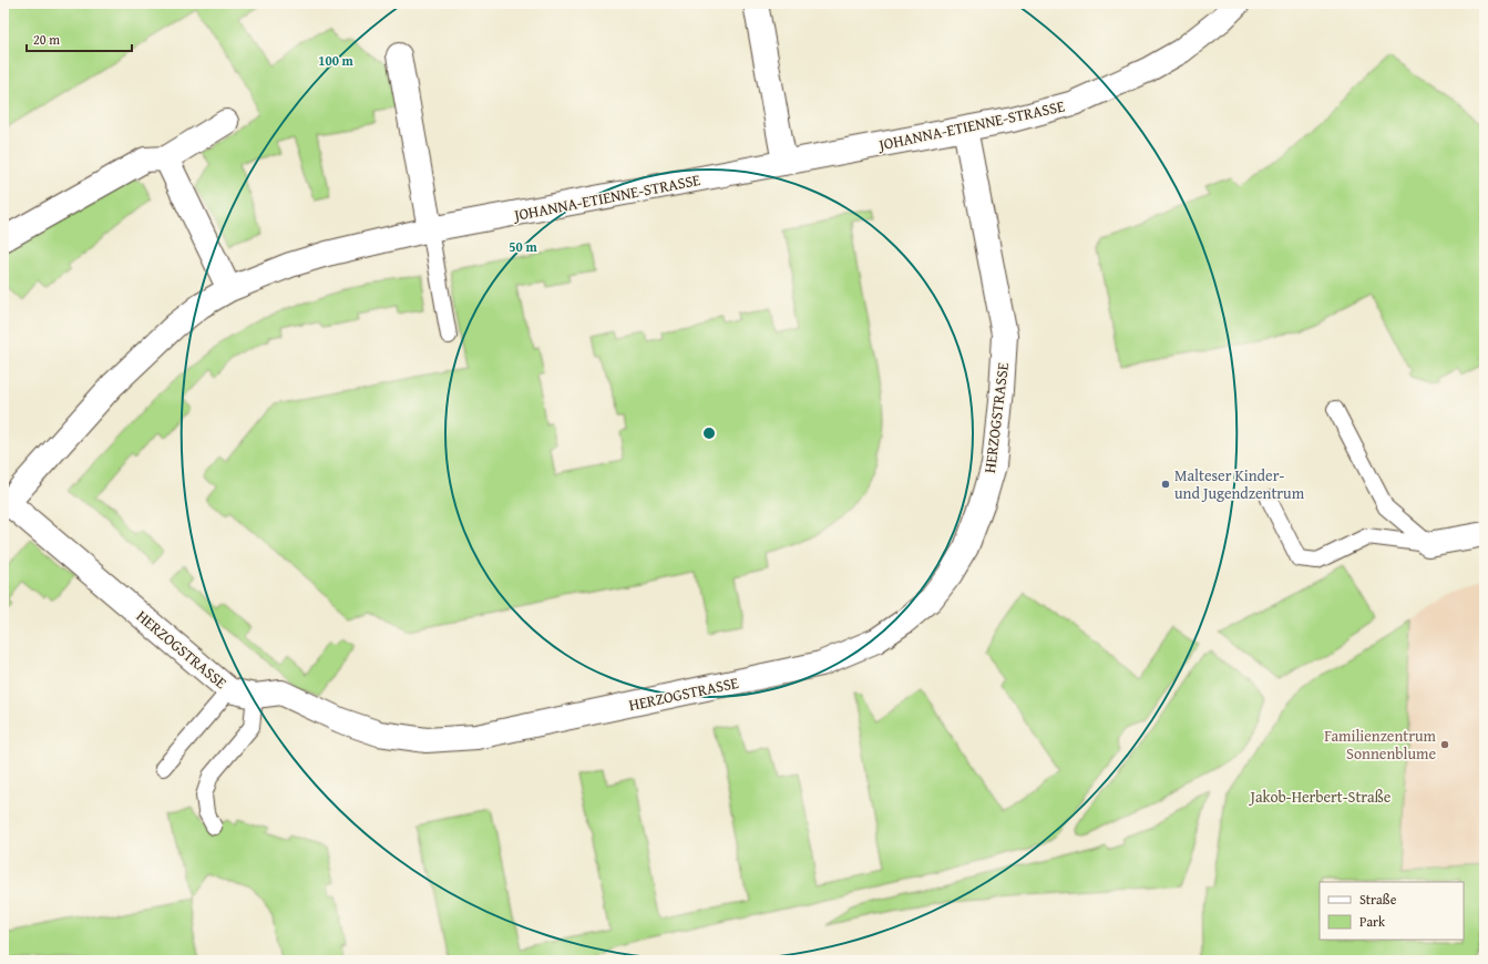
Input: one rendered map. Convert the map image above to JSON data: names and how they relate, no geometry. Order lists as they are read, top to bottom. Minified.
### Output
{"streets":{"street":["JOHANNA-ETIENNE-STRASSE","HERZOGSTRASSE"]},"crossings":[["JOHANNA-ETIENNE-STRASSE","HERZOGSTRASSE"]],"parks":["Jakob-Herbert-Straße"],"places":["Malteser Kinder- und Jugendzentrum","Familienzentrum Sonnenblume"],"legend":["Straße","Park"],"scale_bar":"20 m","rings":["100 m","50 m"]}
